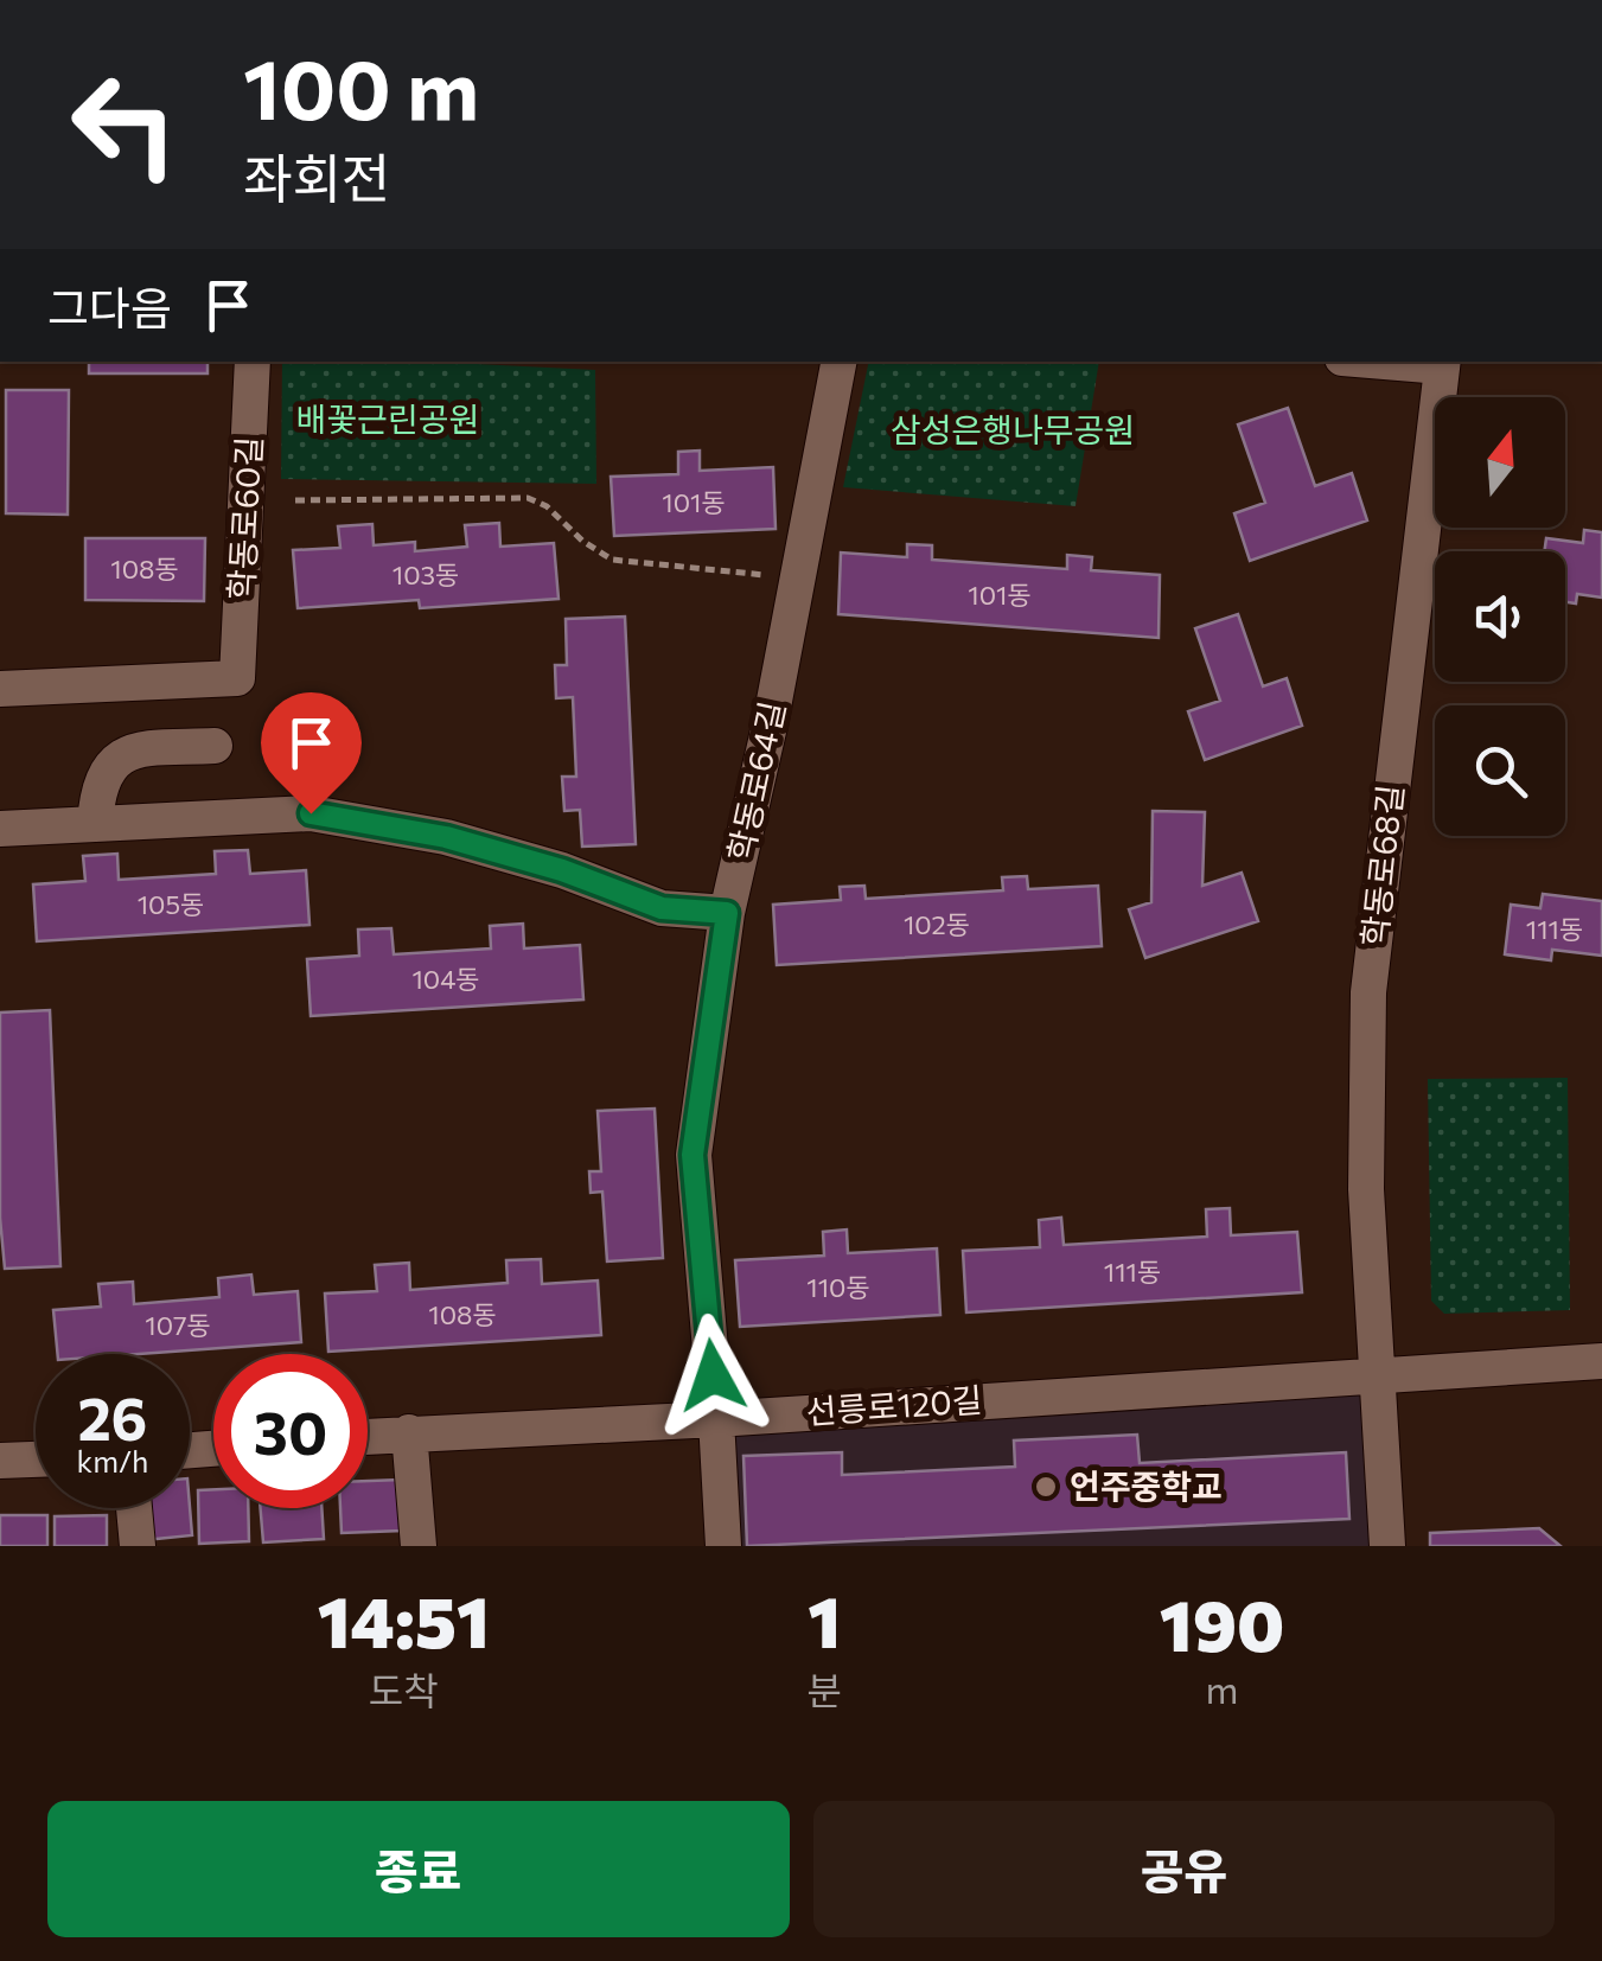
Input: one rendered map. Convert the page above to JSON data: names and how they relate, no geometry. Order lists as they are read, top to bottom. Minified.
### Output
{"streets":{"street":["학동로60길","학동로64길","학동로68길","선릉로120길"]},"crossings":[["학동로64길","선릉로120길"],["학동로68길","선릉로120길"]],"parks":["배꽃근린공원","삼성은행나무공원"],"places":["언주중학교"],"house_numbers":["101동","108동","103동","101동","105동","102동","111동","104동","111동","110동","108동","107동"],"north":"top","page":{"turn":["100 m","좌회전"],"then":"그다음","speed":"26 km/h","limit":"30","eta":["14:51","도착","1","분","190","m"],"buttons":["종료","공유"]}}
